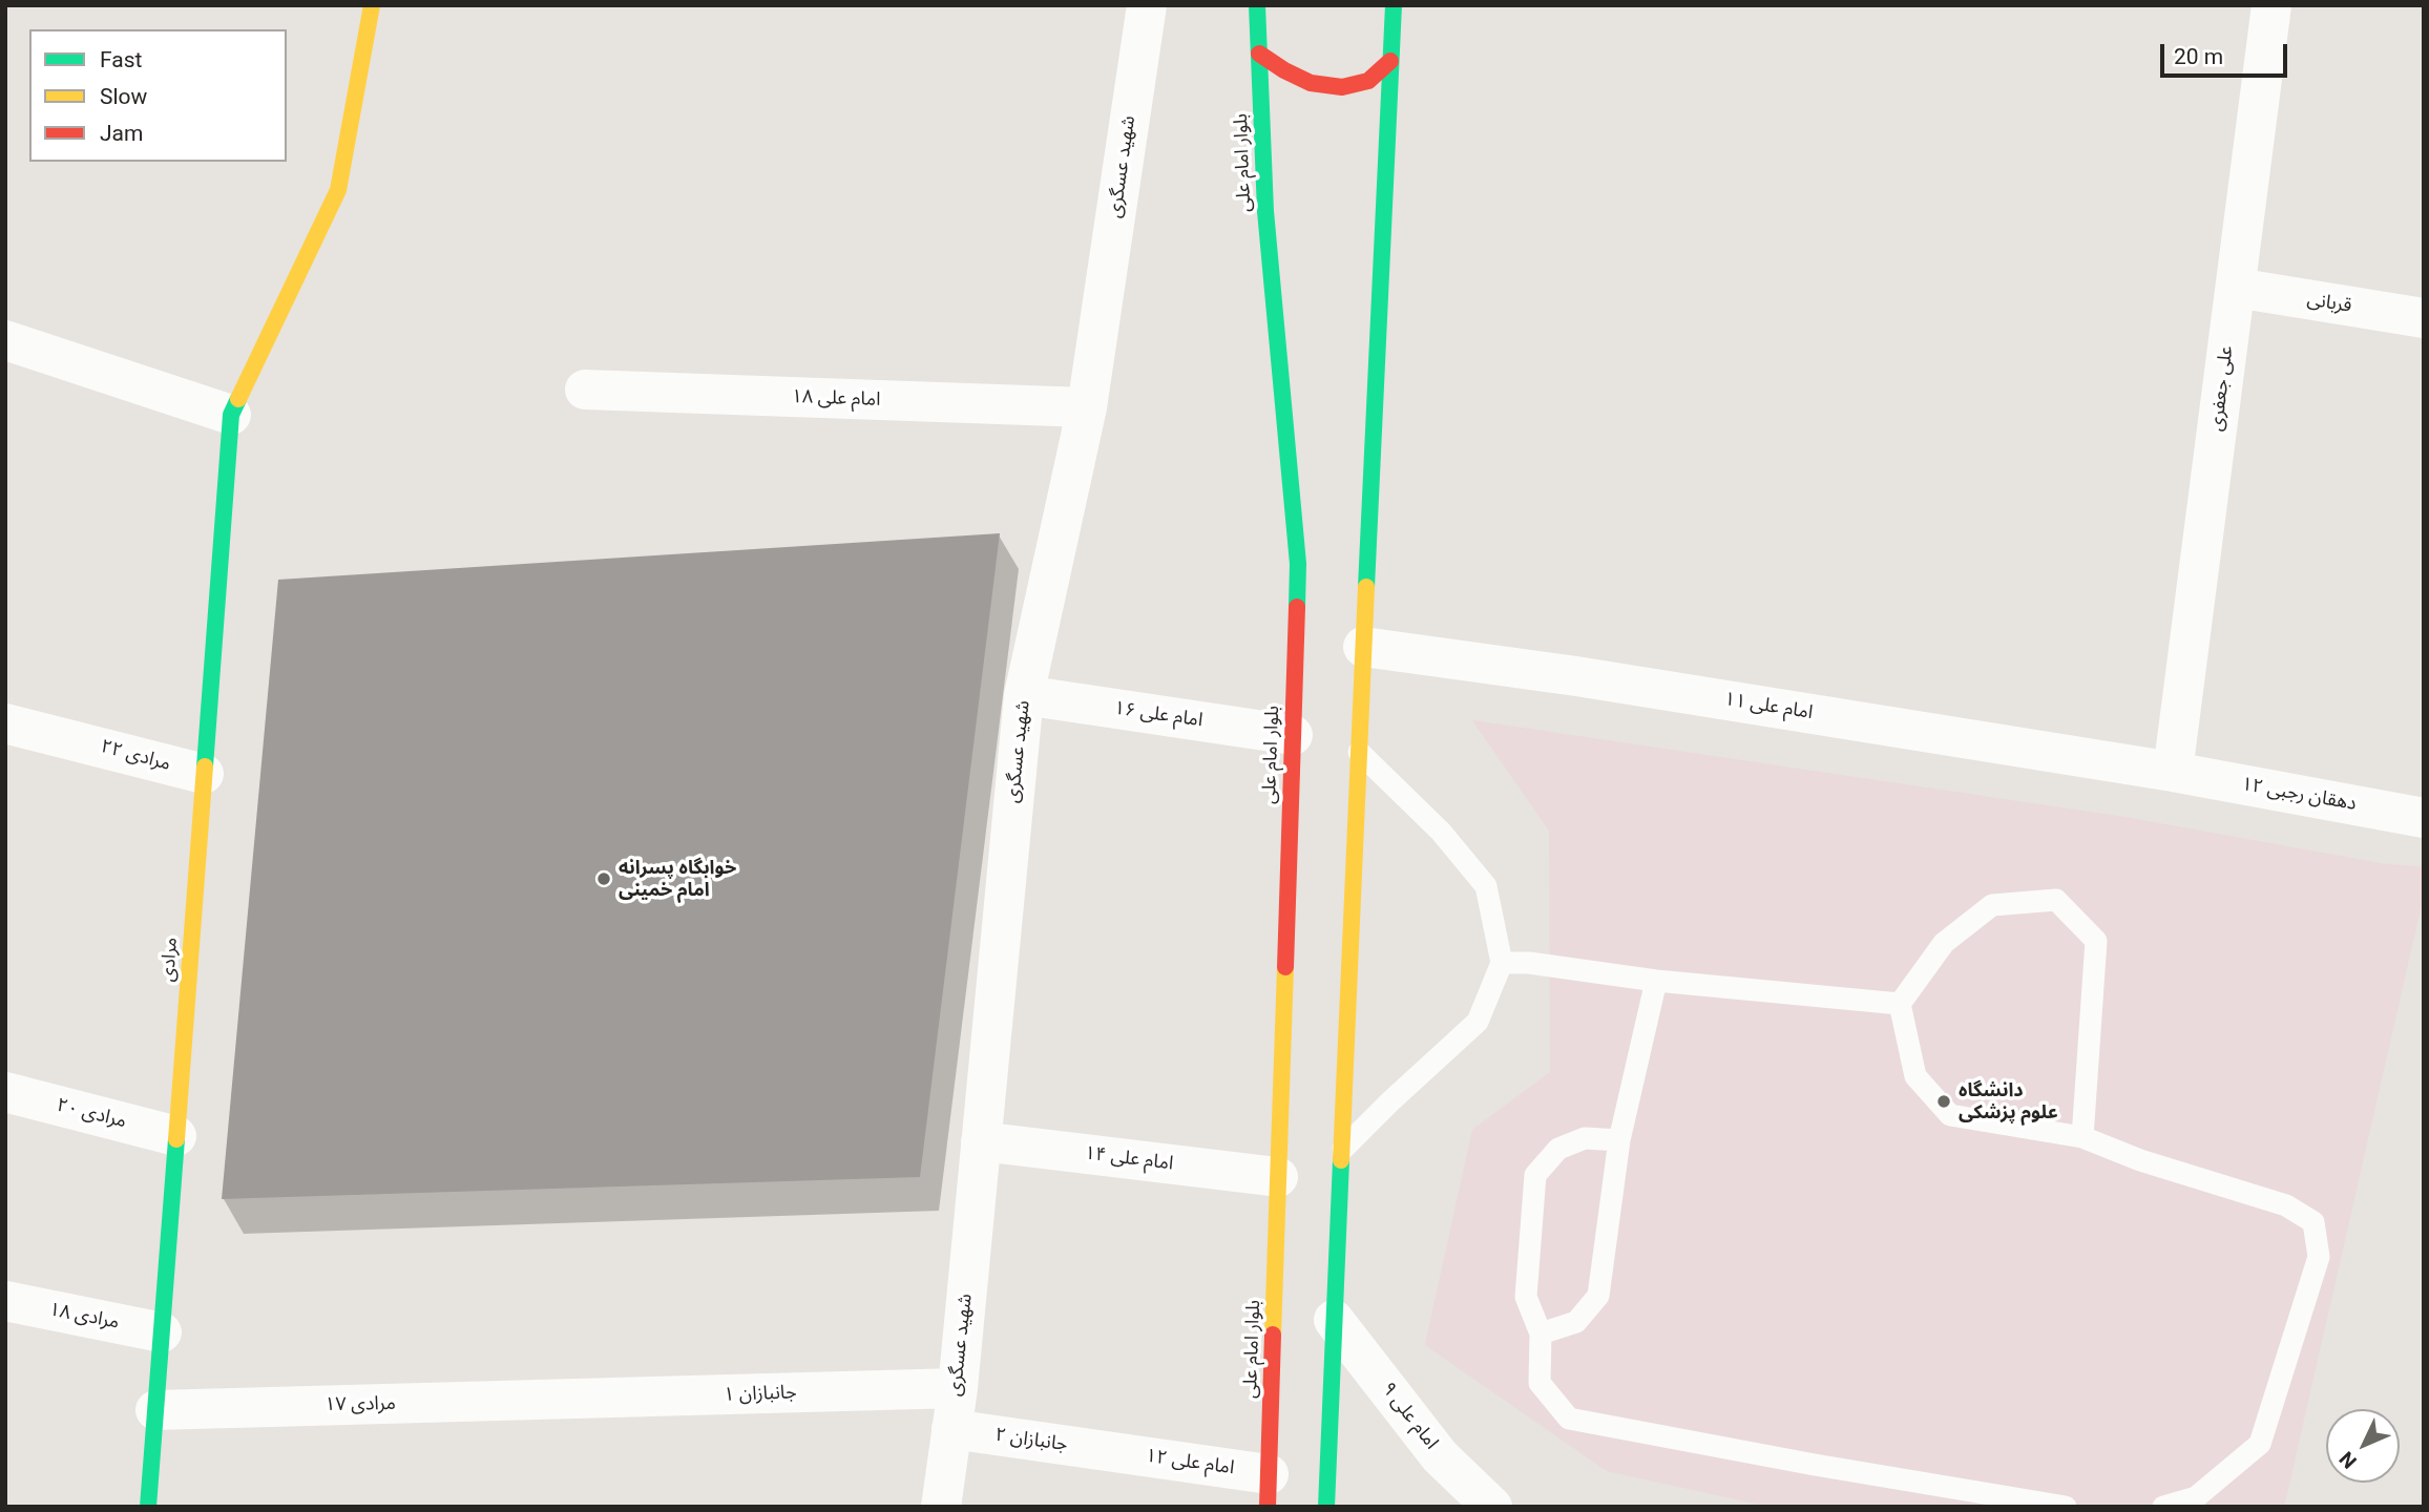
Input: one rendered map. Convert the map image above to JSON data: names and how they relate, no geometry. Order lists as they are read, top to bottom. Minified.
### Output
{"streets":{"main road":["بلوار امام علی","مرادی"],"street":["شهید عسگری","قربانی","علی جعفری","امام علی ۱۸","امام علی ۱۱","امام علی ۱۶","مرادی ۲۲","دهقان رجبی ۱۲","مرادی ۲۰","امام علی ۱۴","مرادی ۱۸","جانبازان ۱","مرادی ۱۷","امام علی ۹","جانبازان ۲","امام علی ۱۲"]},"crossings":[["بلوار امام علی","امام علی ۱۶"],["بلوار امام علی","امام علی ۱۴"],["بلوار امام علی","امام علی ۱۲"],["شهید عسگری","امام علی ۱۸"],["شهید عسگری","امام علی ۱۶"],["شهید عسگری","امام علی ۱۴"],["شهید عسگری","جانبازان ۱"],["شهید عسگری","جانبازان ۲"],["قربانی","علی جعفری"],["علی جعفری","امام علی ۱۱"],["علی جعفری","دهقان رجبی ۱۲"],["امام علی ۱۱","دهقان رجبی ۱۲"],["مرادی ۲۲","مرادی"],["مرادی","مرادی ۲۰"],["مرادی","مرادی ۱۸"],["مرادی","مرادی ۱۷"],["جانبازان ۱","مرادی ۱۷"],["جانبازان ۲","امام علی ۱۲"]],"places":["خوابگاه پسرانه امام خمینی","دانشگاه علوم پزشکی"],"legend":["Fast","Slow","Jam"],"scale_bar":"20 m","north":"bottom left"}
